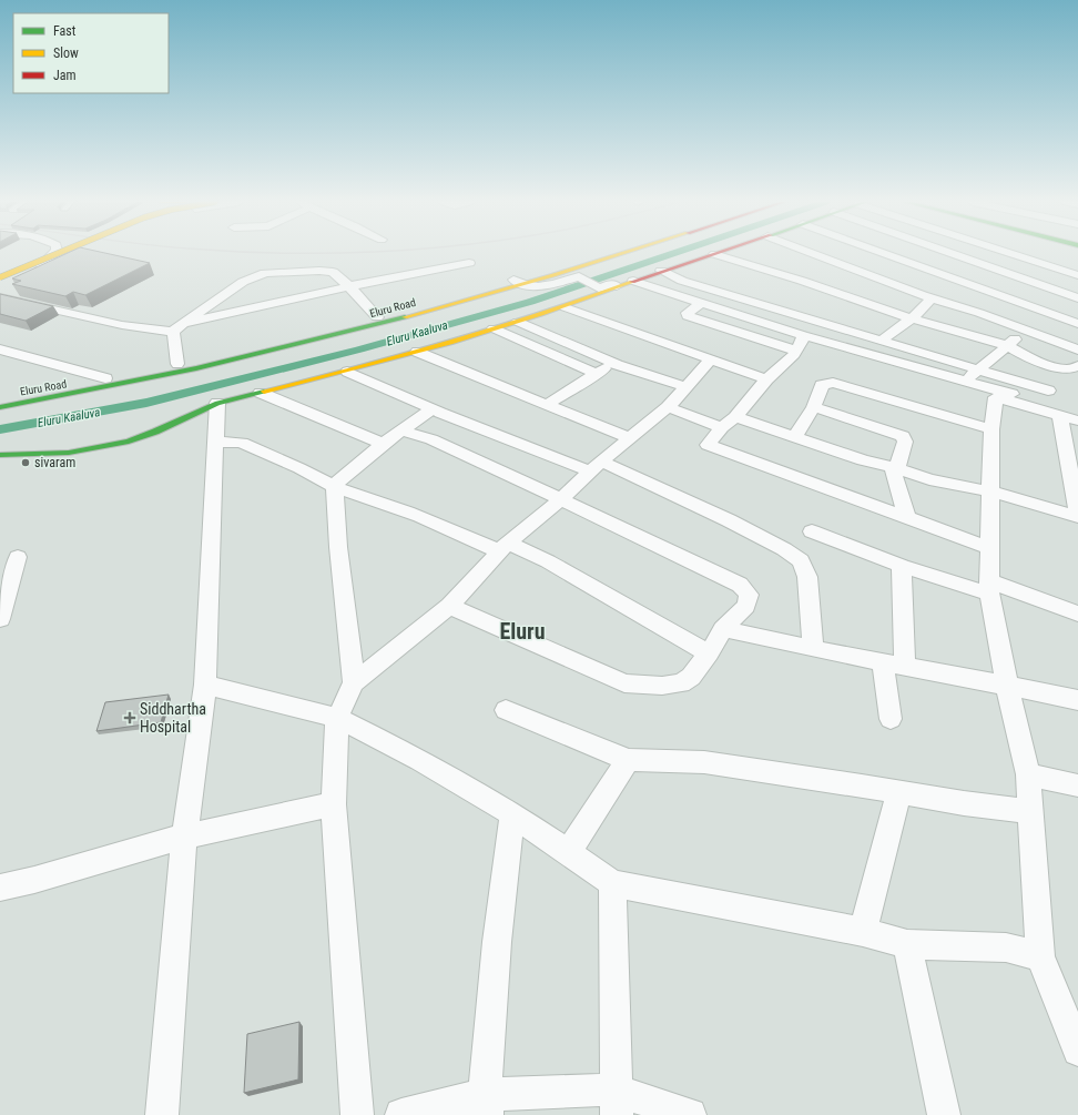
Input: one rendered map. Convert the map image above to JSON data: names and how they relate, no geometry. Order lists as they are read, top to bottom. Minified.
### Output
{"streets":{"main road":["Eluru Road"]},"districts":["Eluru"],"water":["Eluru Kaaluva"],"places":{"other":["sivaram"],"health":["Siddhartha Hospital"]},"legend":["Fast","Slow","Jam"]}
